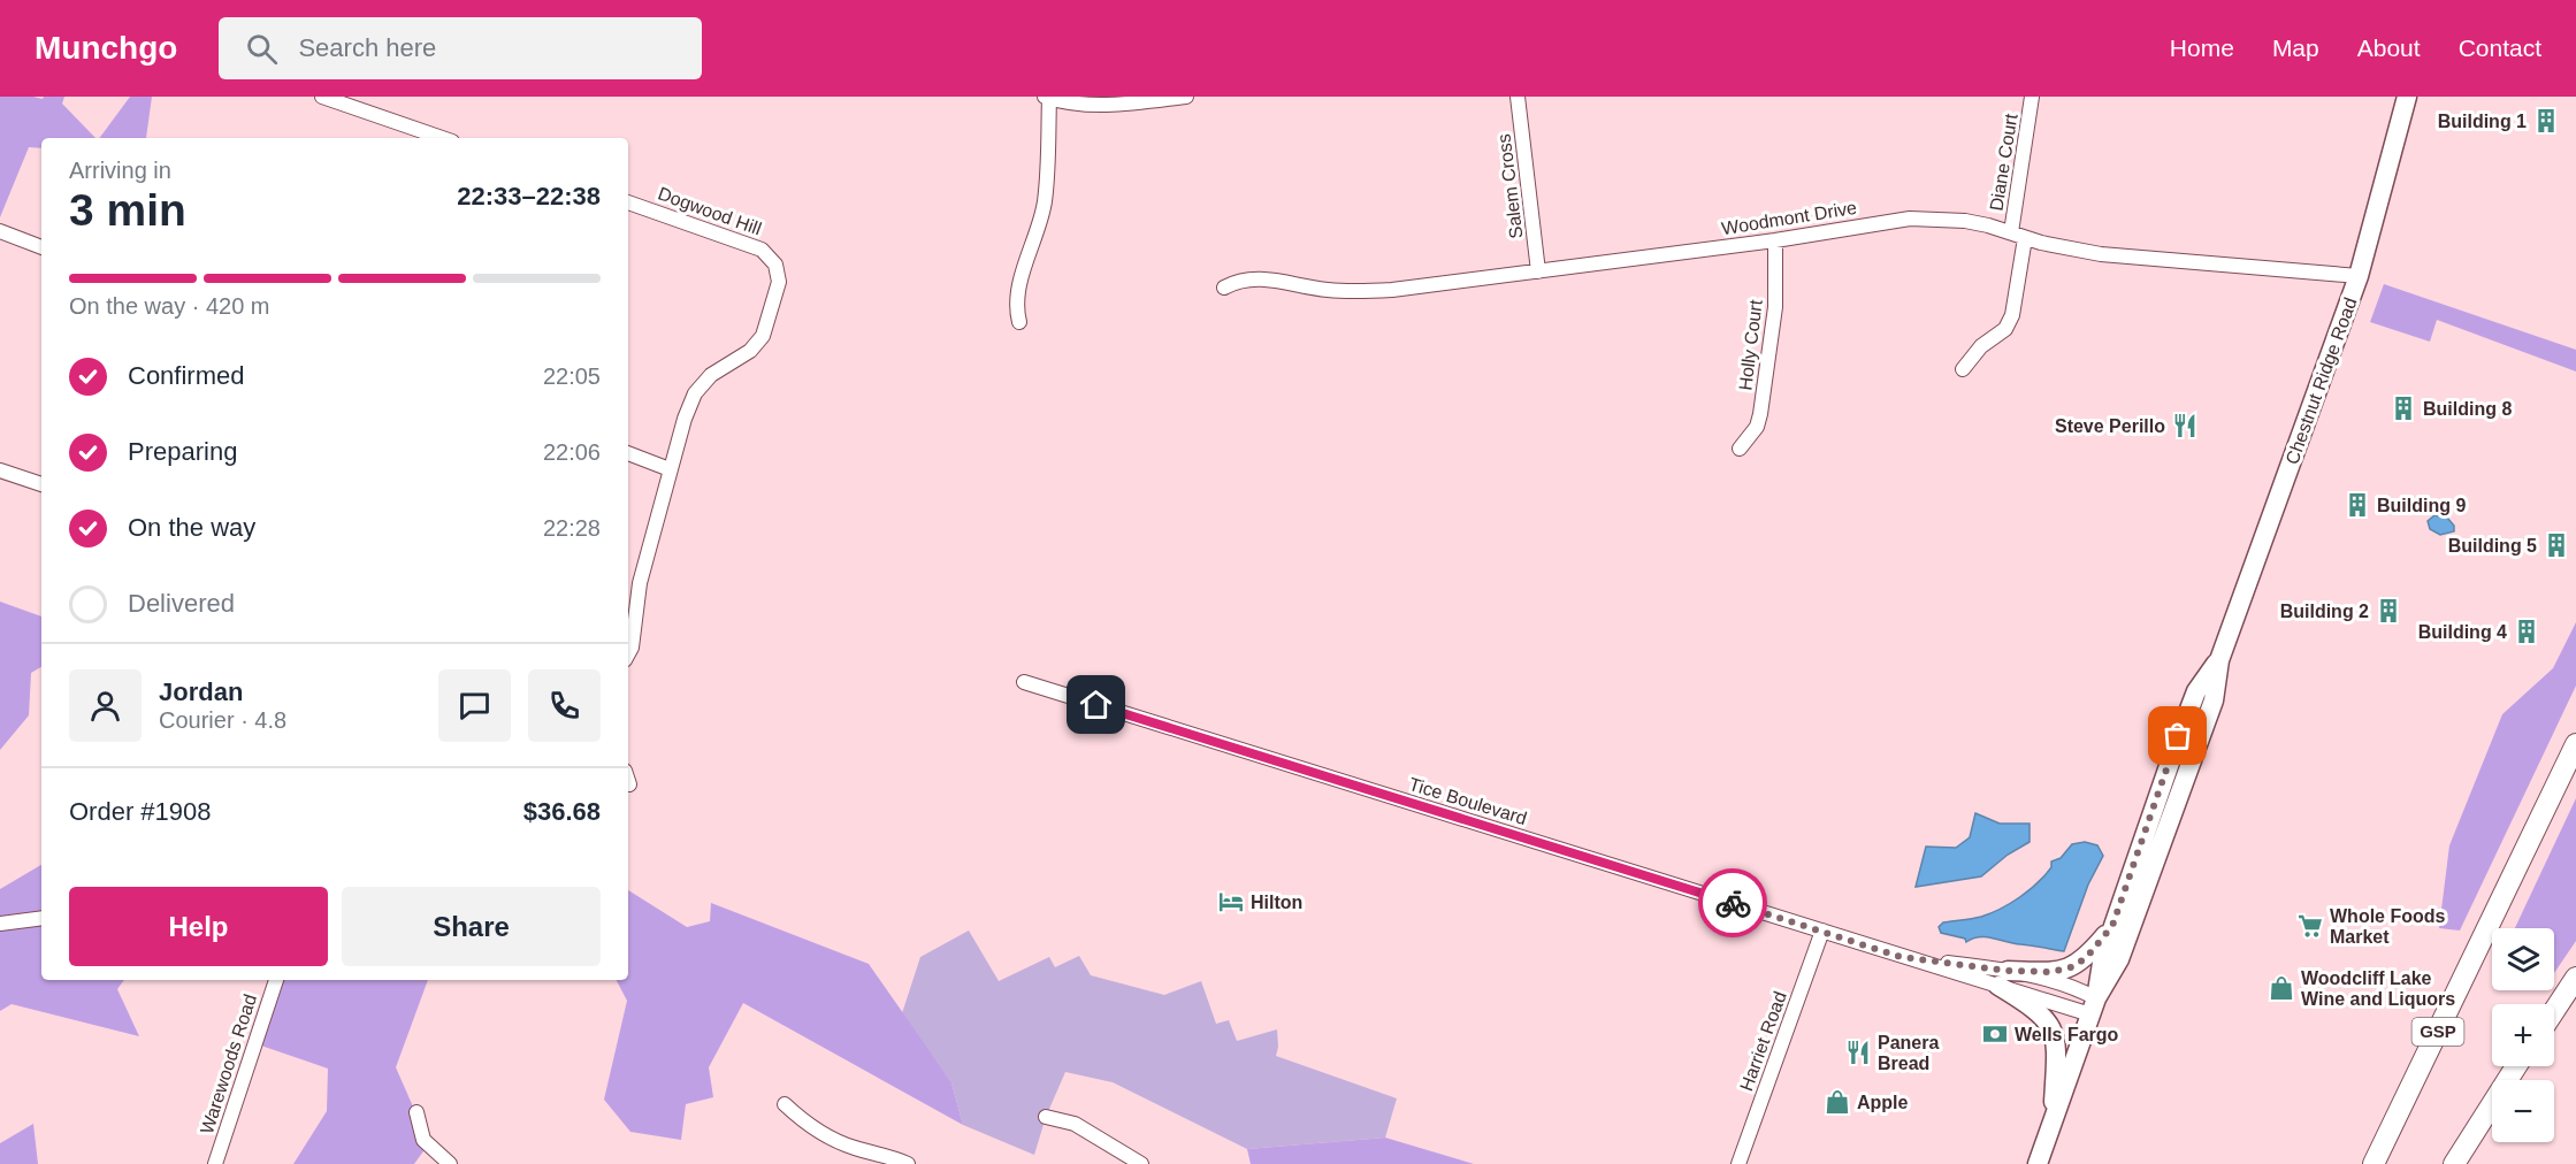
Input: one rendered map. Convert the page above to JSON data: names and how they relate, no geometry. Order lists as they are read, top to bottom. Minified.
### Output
{"streets":{"highway":["GSP"],"main road":["Chestnut Ridge Road"],"street":["Diane Court","Salem Cross","Dogwood Hill","Woodmont Drive","Holly Court","Tice Boulevard","Harriet Road","Warewoods Road"]},"crossings":[["Diane Court","Woodmont Drive"],["Salem Cross","Woodmont Drive"],["Woodmont Drive","Holly Court"],["Woodmont Drive","Chestnut Ridge Road"],["Chestnut Ridge Road","Tice Boulevard"],["Tice Boulevard","Harriet Road"]],"places":{"building":["Building 1","Building 8","Building 9","Building 5","Building 2","Building 4"],"restaurant":["Steve Perillo","Panera Bread"],"hotel":["Hilton"],"supermarket":["Whole Foods Market"],"shop":["Woodcliff Lake Wine and Liquors","Apple"],"bank":["Wells Fargo"]},"page":{"header":"Munchgo","search":"Search here","nav":["Home","Map","About","Contact"],"heading":["3 min","Arriving in","22:33–22:38"],"panel":["Jordan","Courier · 4.8","Order #1908","$36.68"],"bar":"On the way · 420 m","list":[["Confirmed","22:05"],["Preparing","22:06"],["On the way","22:28"],"Delivered"],"buttons":["Help","Share"],"map_buttons":["+","−"]}}
